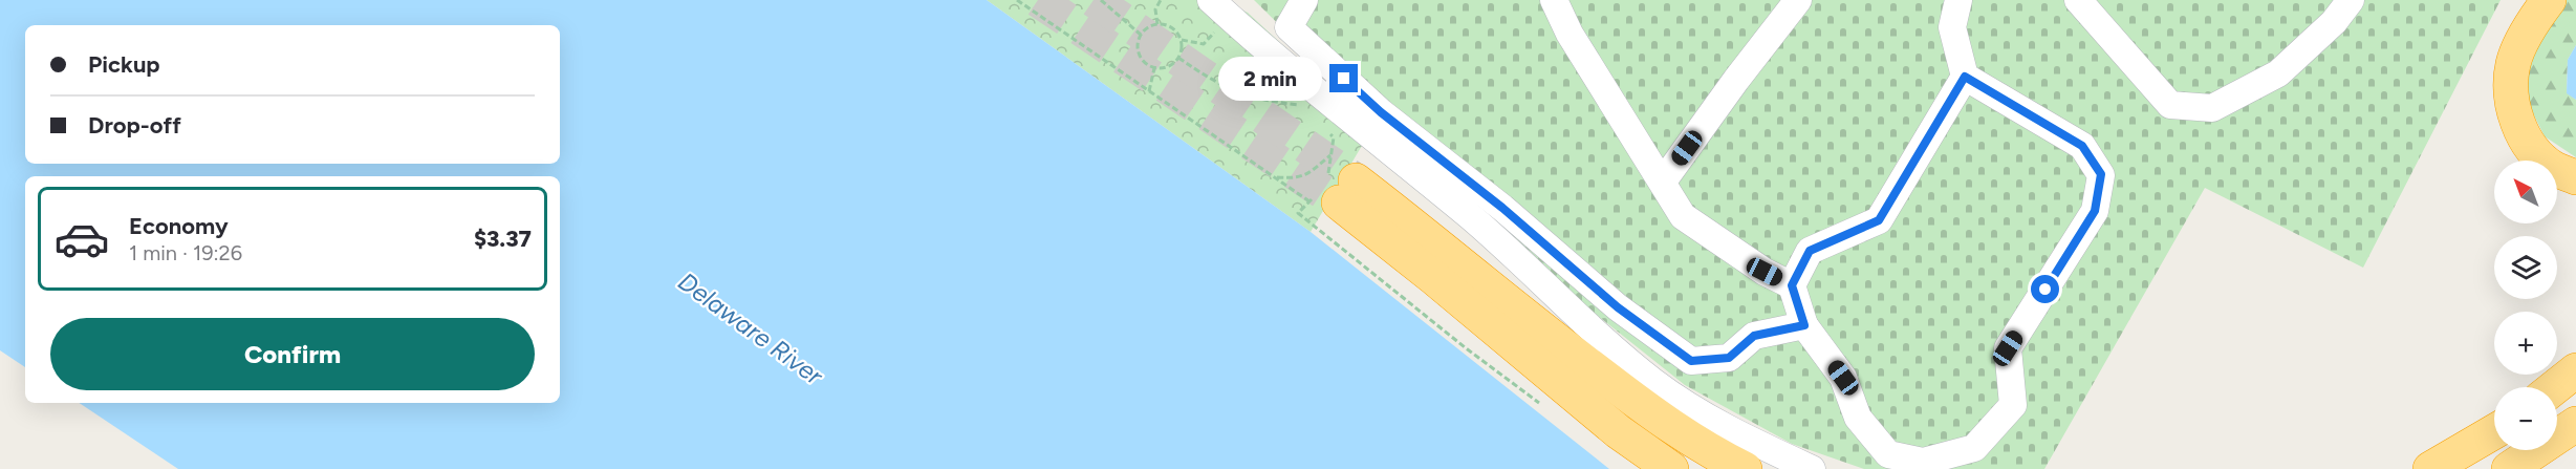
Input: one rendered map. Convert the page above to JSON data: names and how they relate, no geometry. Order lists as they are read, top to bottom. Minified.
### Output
{"water":["Delaware River"],"north":"top left","page":{"banner":["Pickup","Drop-off"],"bubble":"2 min","map_buttons":["+","−"],"list":[{"name":"Economy","note":"1 min · 19:26","value":"$3.37"}],"buttons":"Confirm"}}
